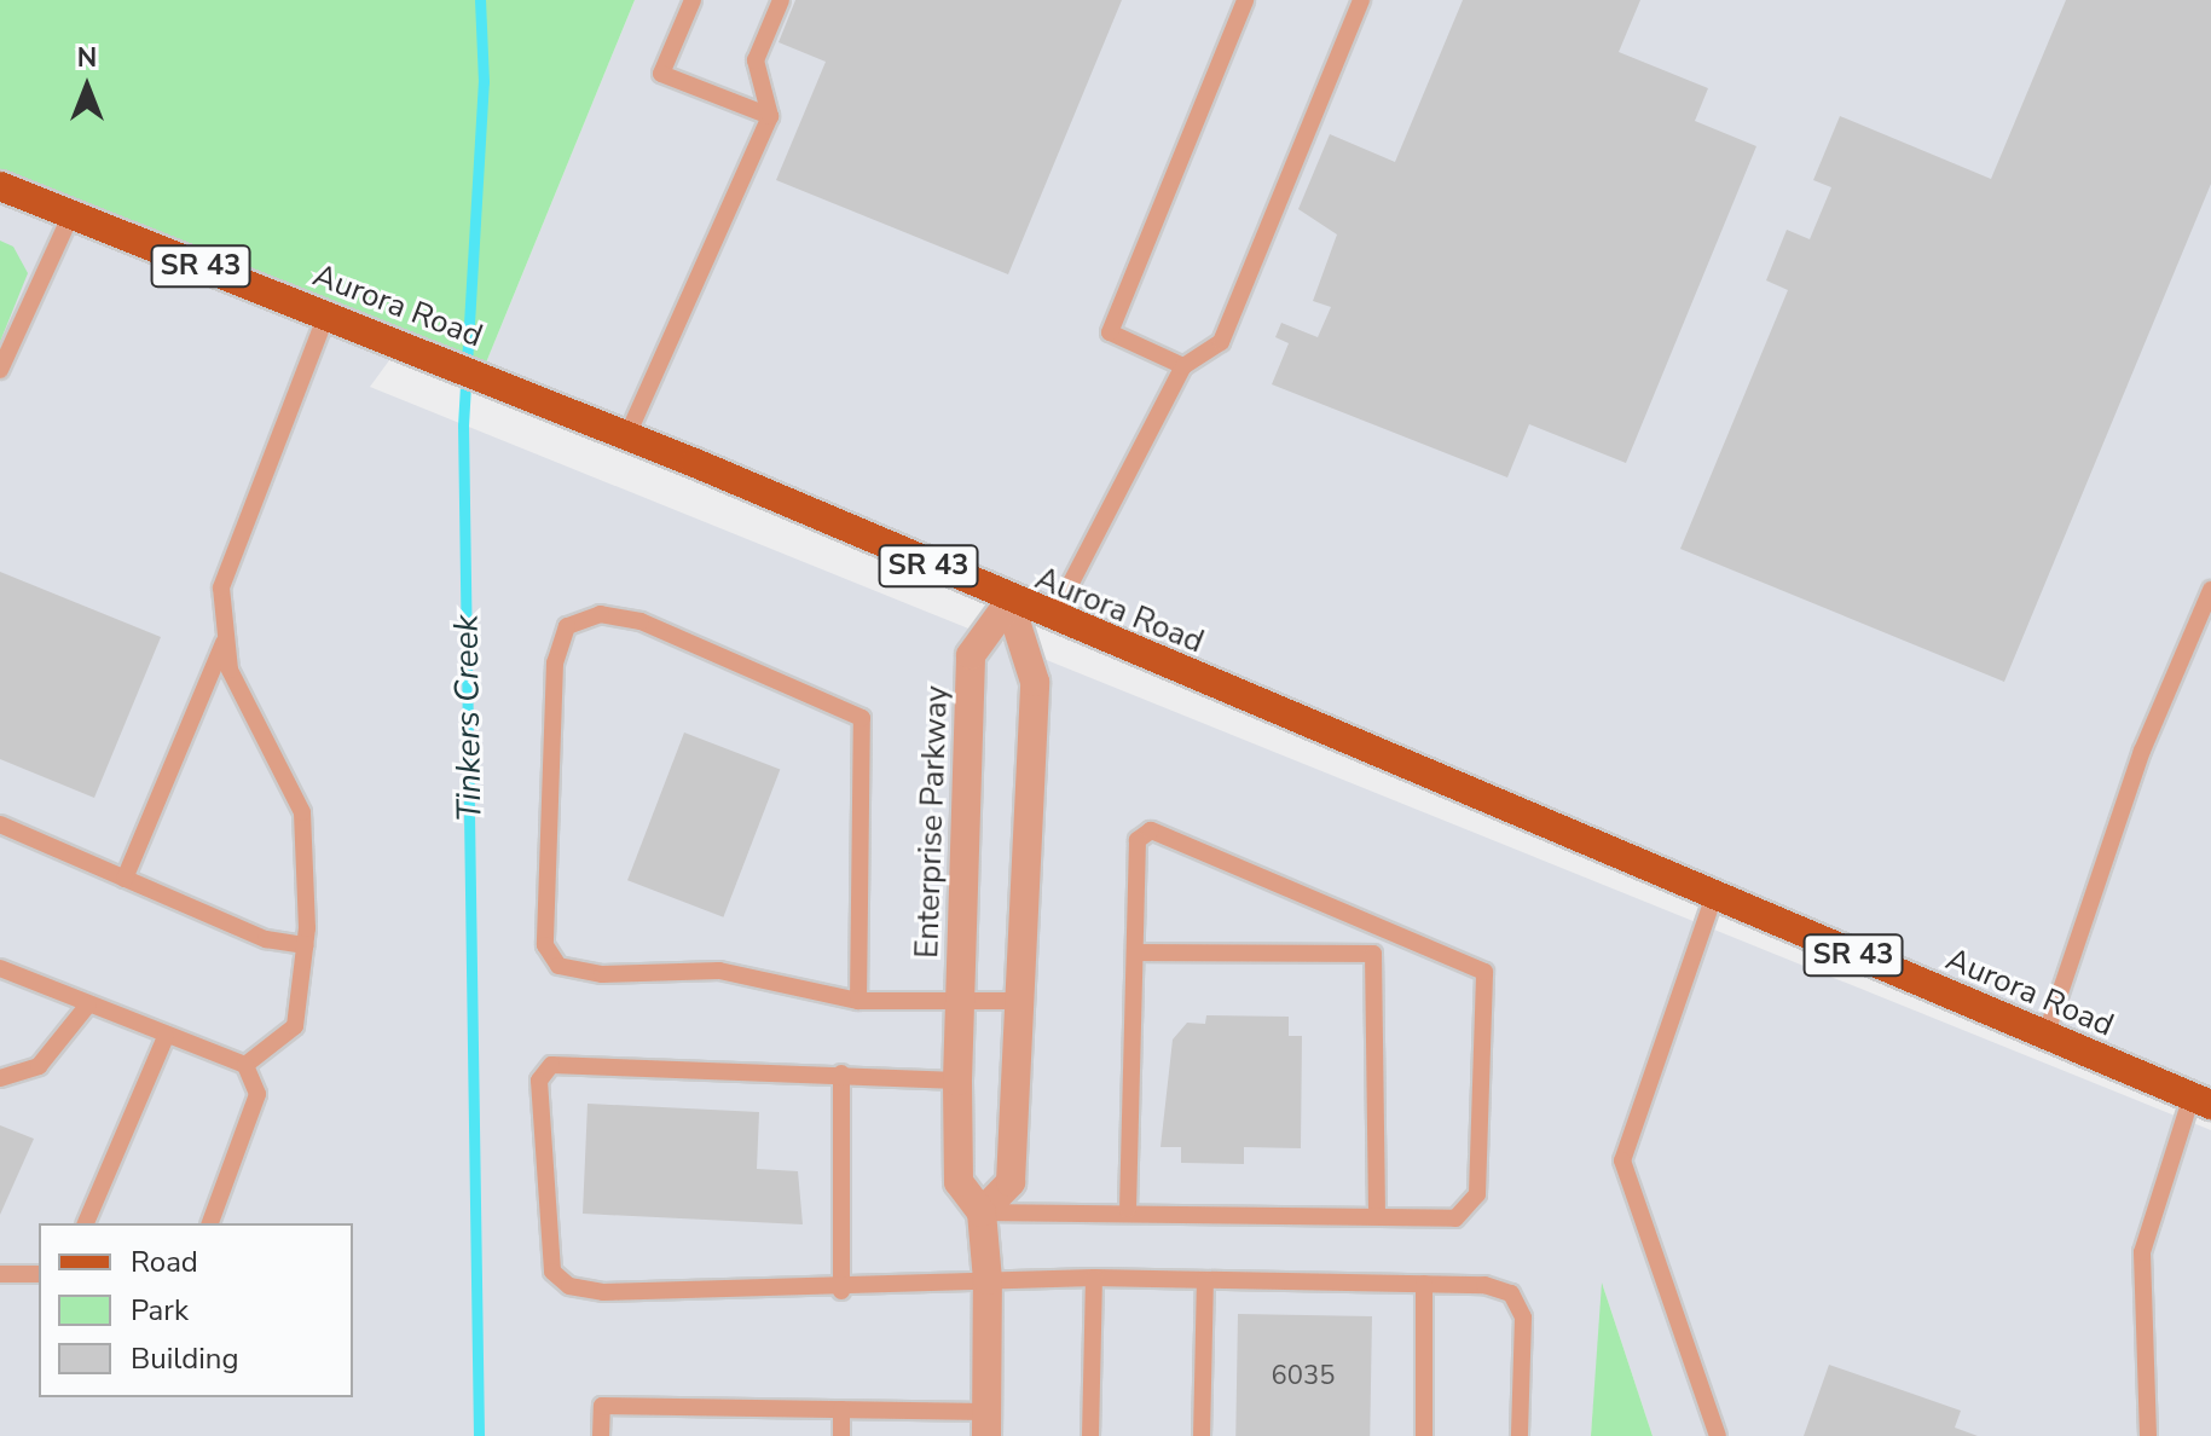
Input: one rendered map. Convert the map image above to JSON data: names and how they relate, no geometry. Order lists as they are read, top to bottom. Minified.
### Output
{"streets":{"main road":["SR 43","Aurora Road"],"street":["Enterprise Parkway"]},"crossings":[["Aurora Road","Enterprise Parkway"]],"water":["Tinkers Creek"],"house_numbers":["6035"],"legend":["Road","Park","Building"],"north":"top"}
